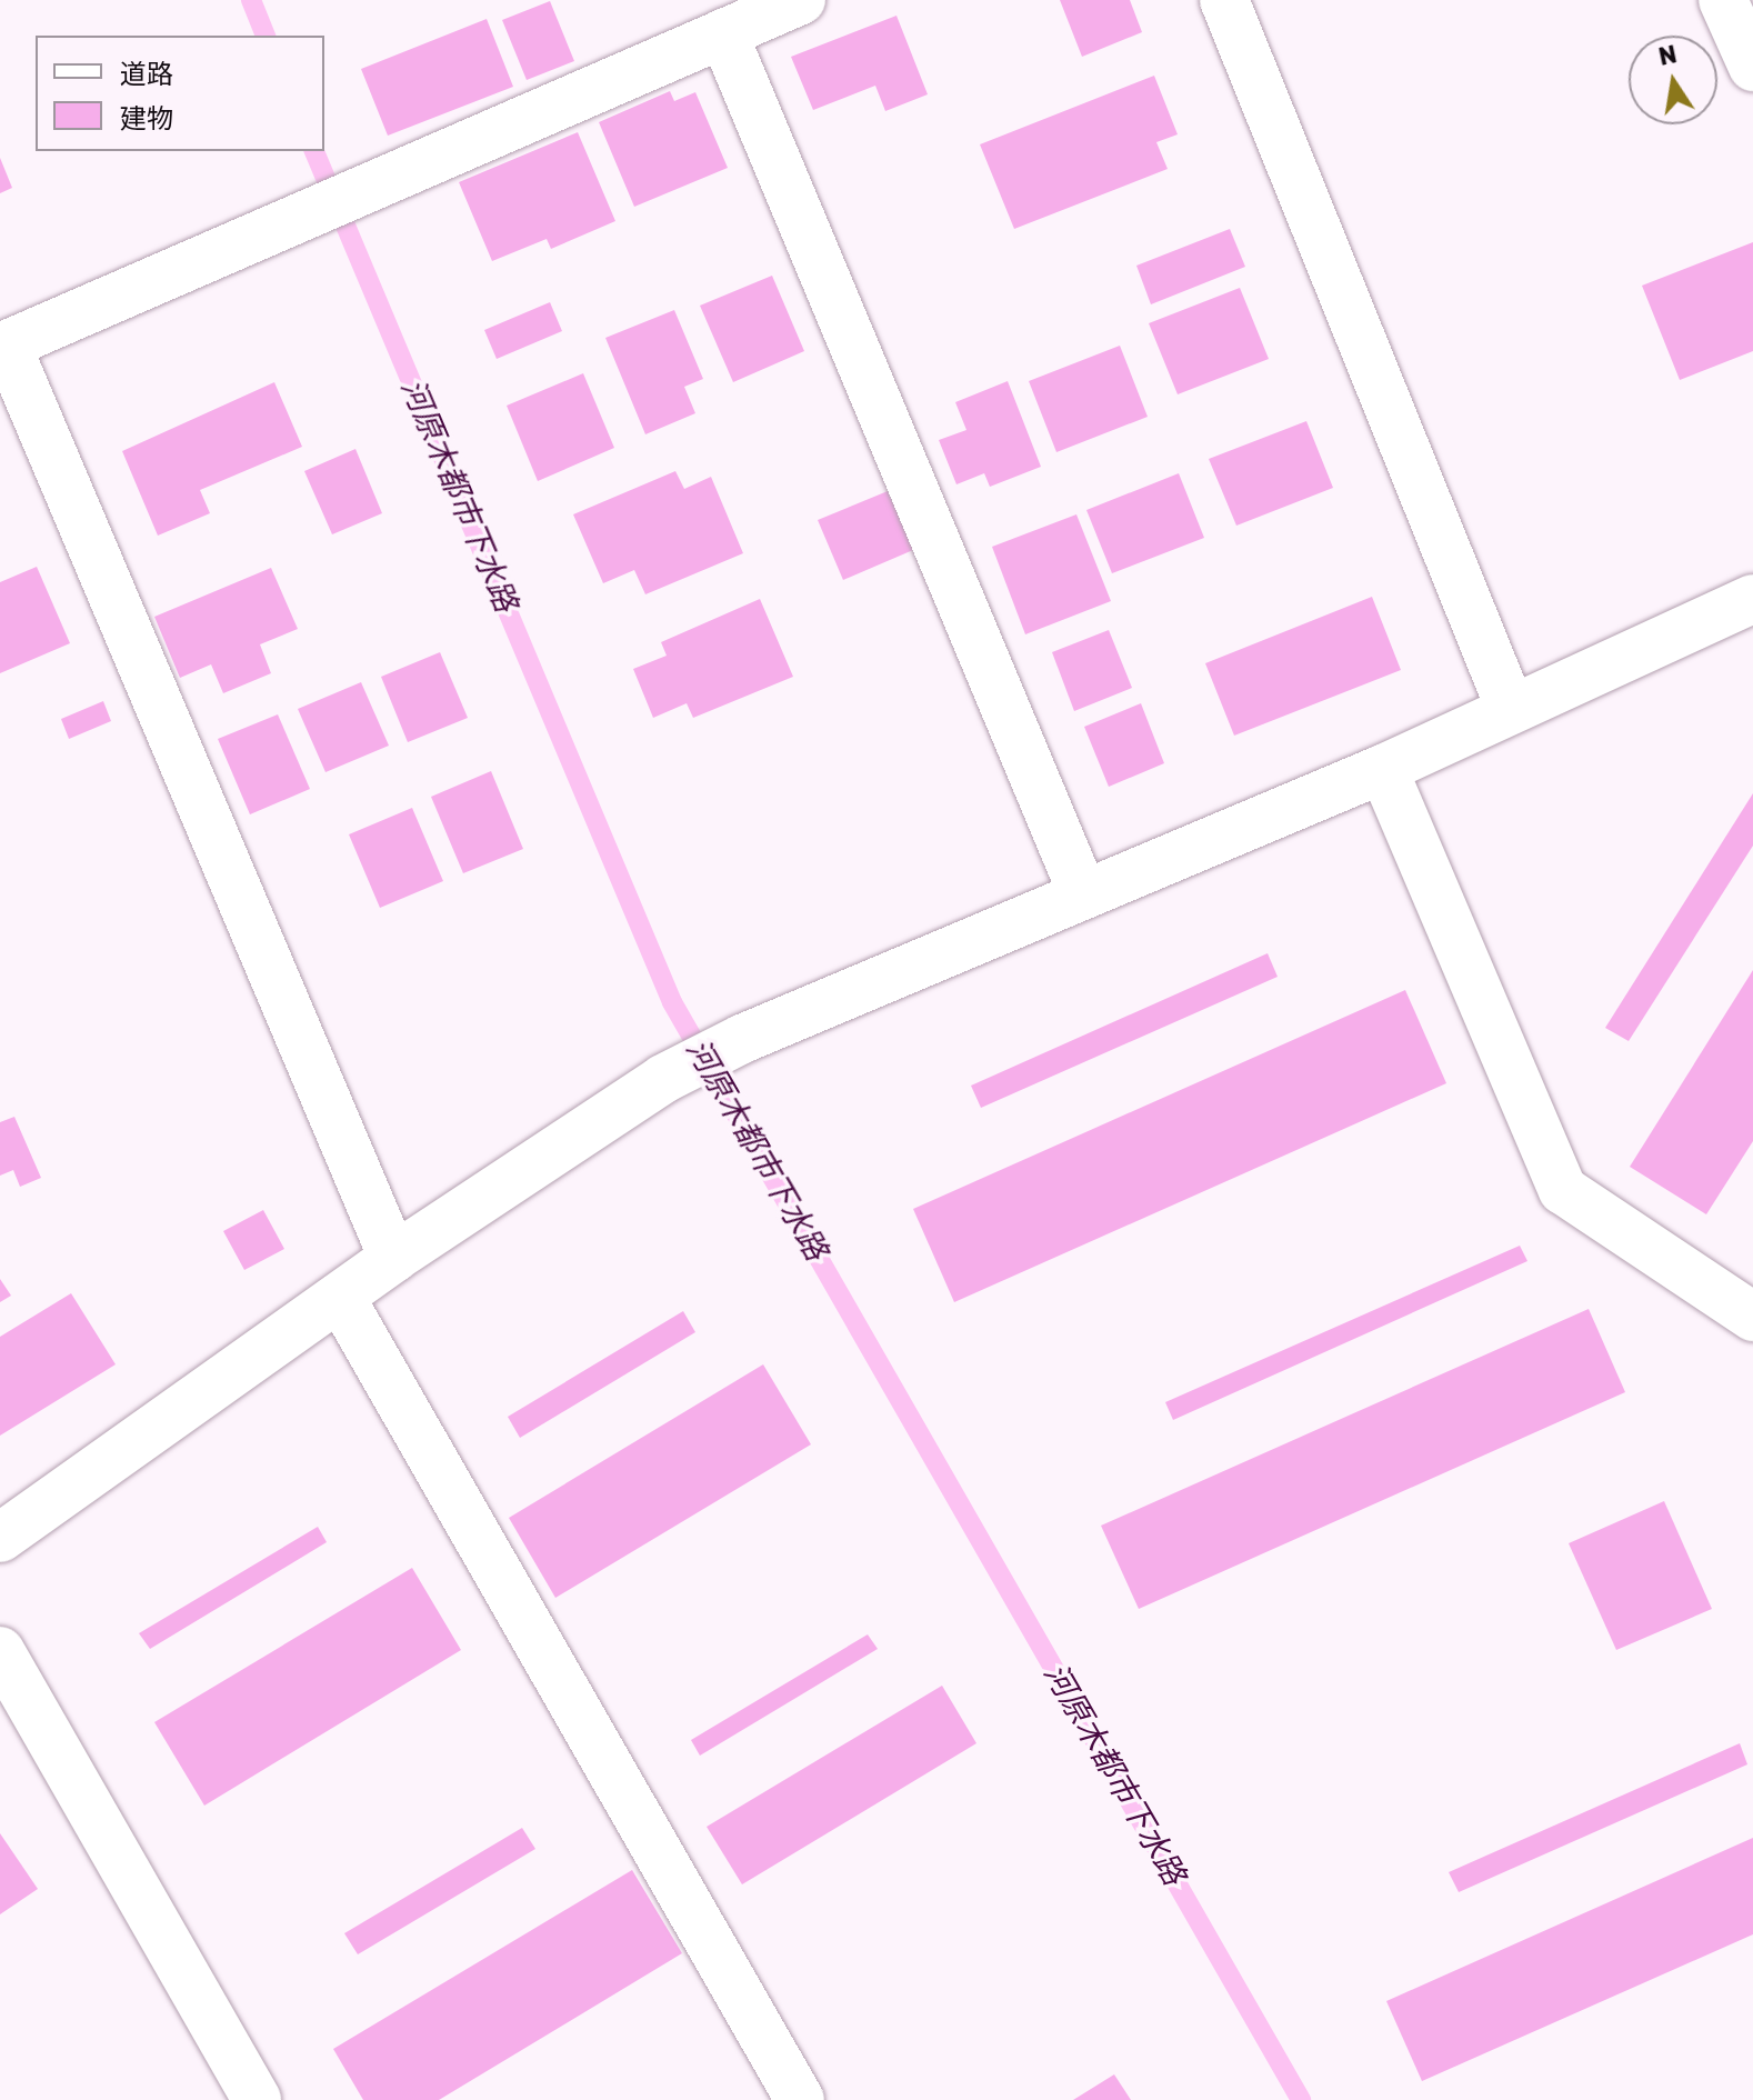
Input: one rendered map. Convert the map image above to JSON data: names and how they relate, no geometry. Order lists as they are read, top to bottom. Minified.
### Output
{"water":["河原木都市下水路"],"legend":["道路","建物"],"north":"top"}
